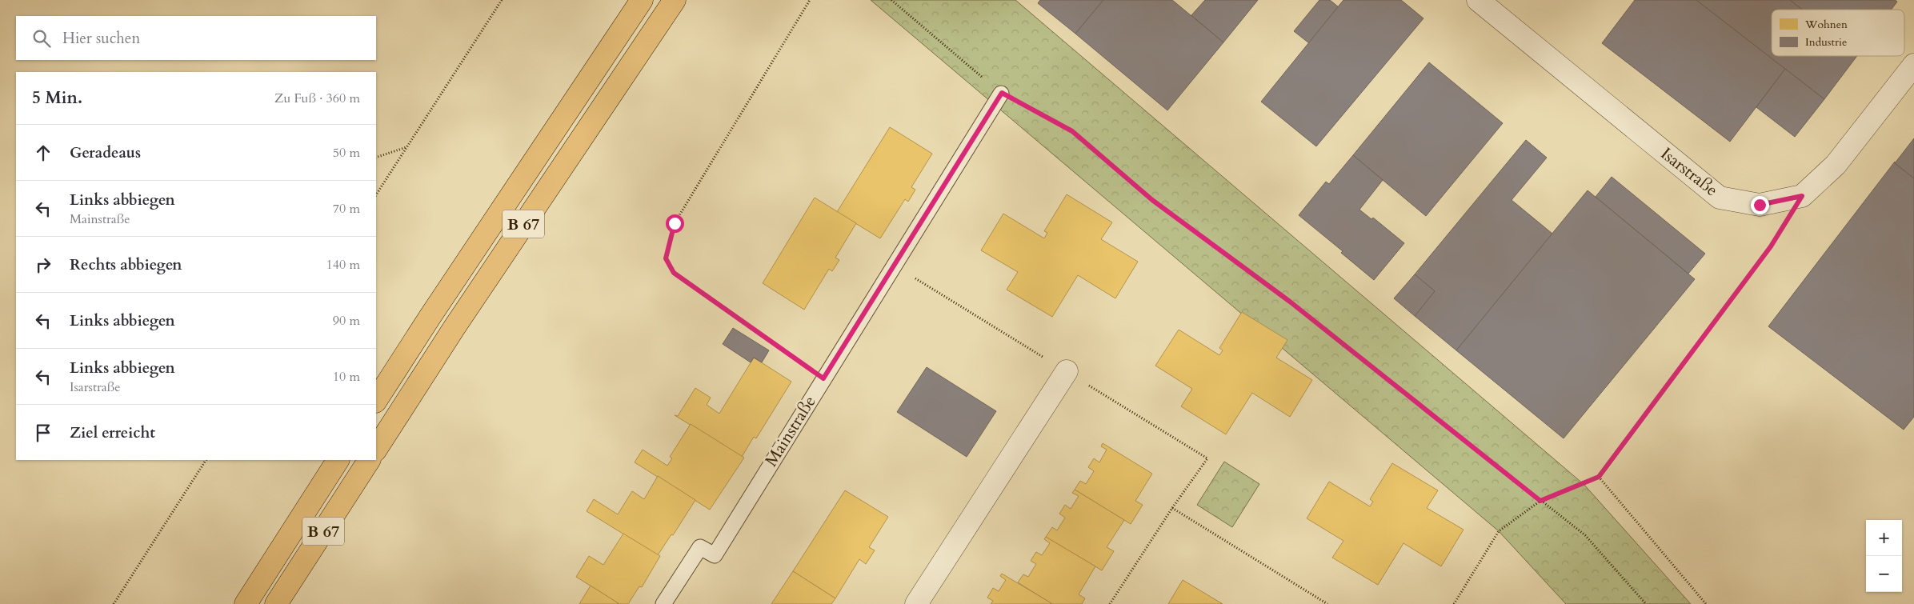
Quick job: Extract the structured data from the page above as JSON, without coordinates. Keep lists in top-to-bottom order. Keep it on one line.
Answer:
{"streets":{"highway":["B 67"],"street":["Isarstraße"],"lane":["Mainstraße"]},"legend":["Wohnen","Industrie"],"page":{"search":"Hier suchen","heading":["5 Min.","Zu Fuß · 360 m"],"list":[["Geradeaus","50 m"],["Links abbiegen","Mainstraße","70 m"],["Rechts abbiegen","140 m"],["Links abbiegen","90 m"],["Links abbiegen","Isarstraße","10 m"],"Ziel erreicht"],"map_buttons":["+","−"]}}
